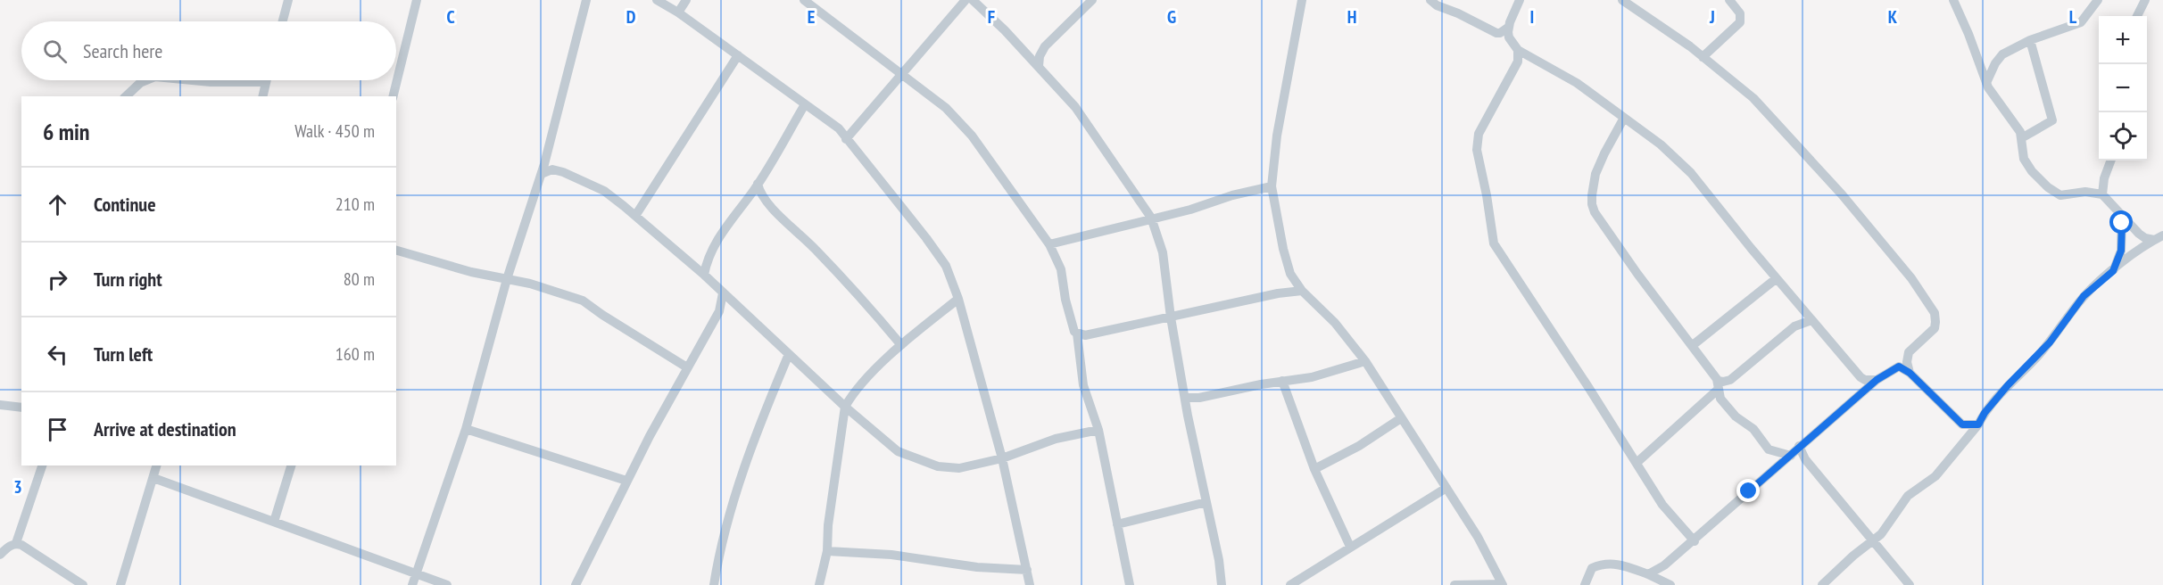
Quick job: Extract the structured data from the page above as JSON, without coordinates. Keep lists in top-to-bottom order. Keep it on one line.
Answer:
{"page":{"map_buttons":["+","−"],"search":"Search here","heading":["6 min","Walk · 450 m"],"list":[["Continue","210 m"],["Turn right","80 m"],["Turn left","160 m"],"Arrive at destination"]},"grid":{"columns":["C","D","E","F","G","H","I","J","K","L"],"rows":["3"]}}
